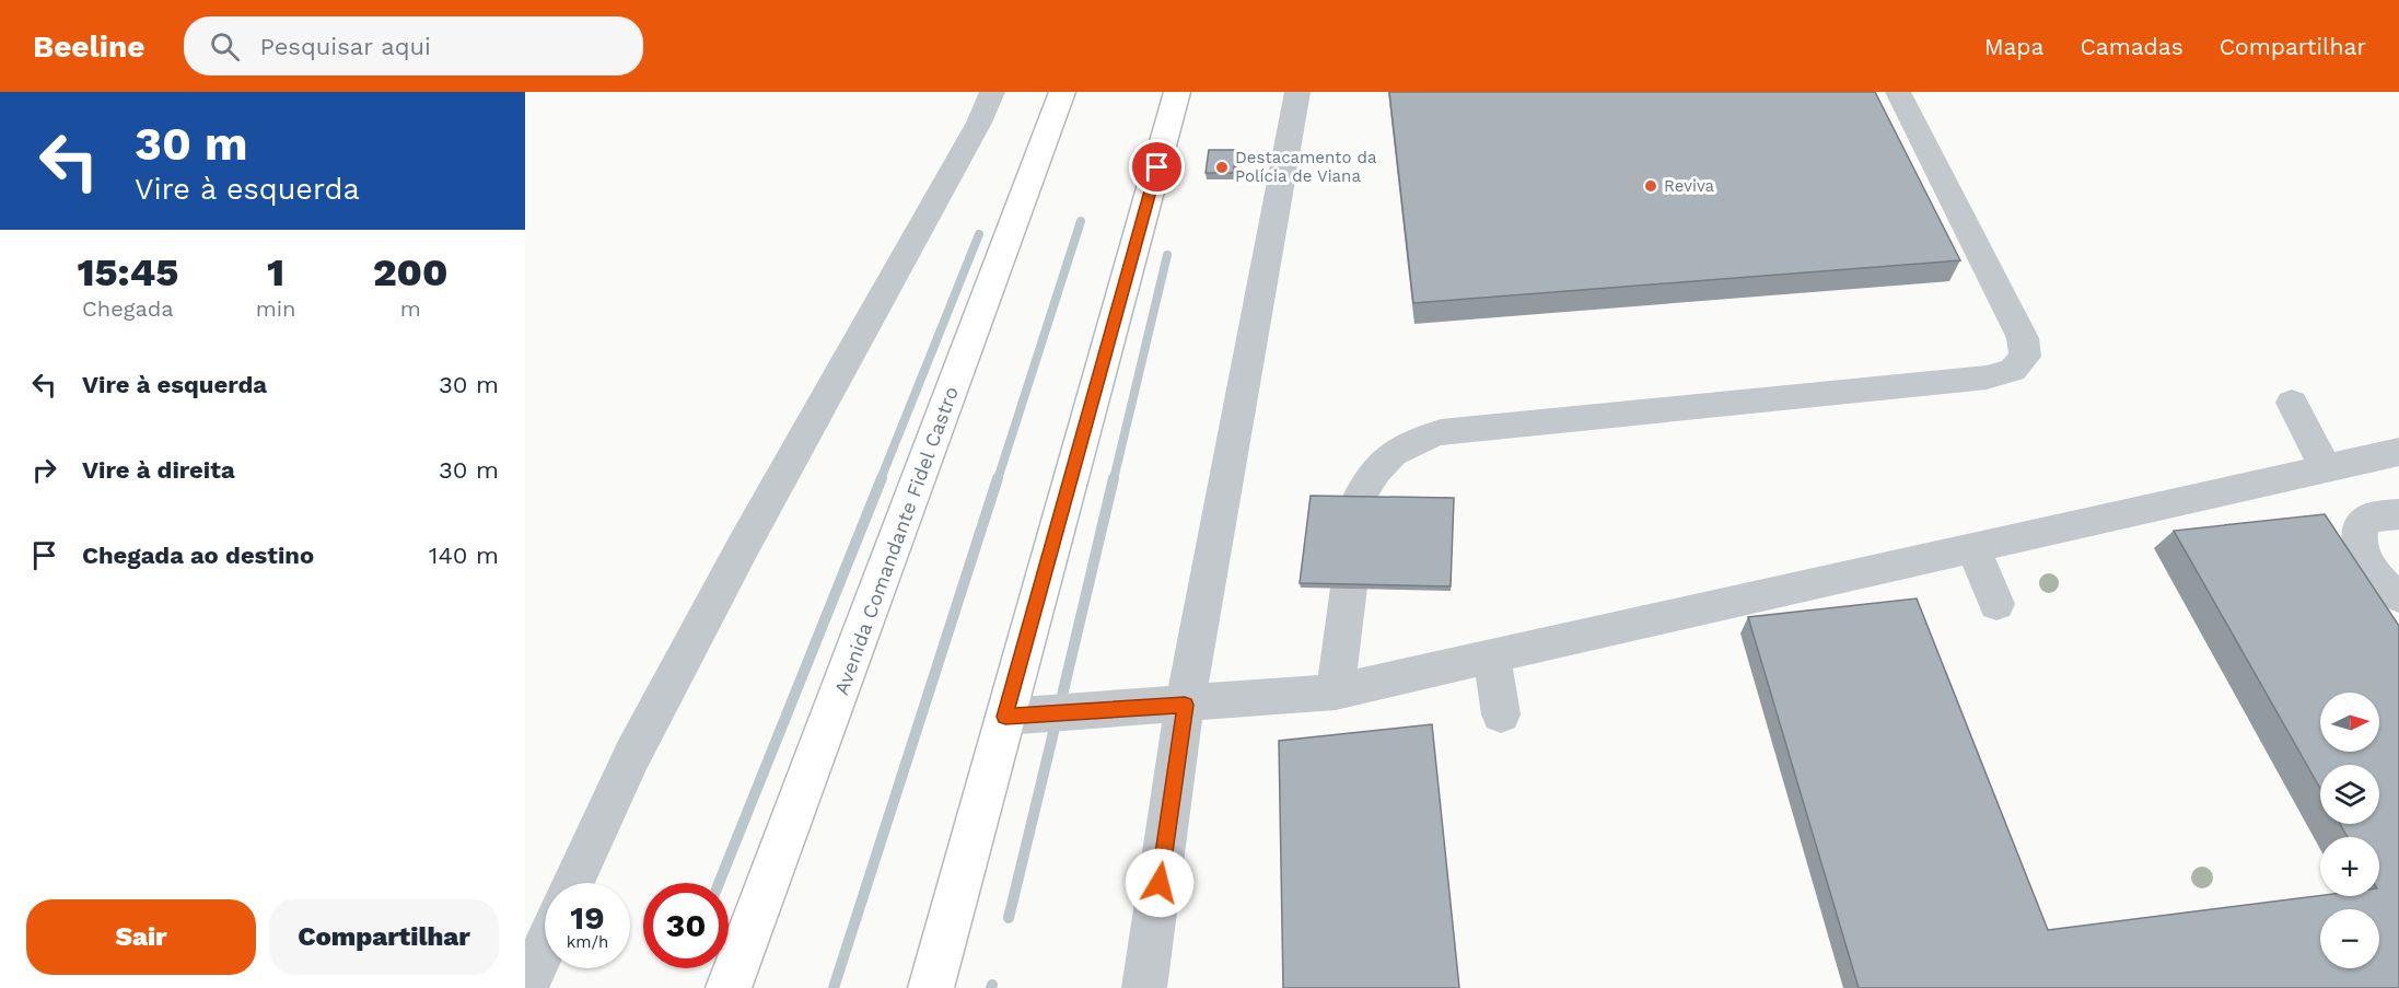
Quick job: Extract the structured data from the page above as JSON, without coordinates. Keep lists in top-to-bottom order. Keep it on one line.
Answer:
{"streets":{"highway":["Avenida Comandante Fidel Castro"]},"places":["Destacamento da Polícia de Viana","Reviva"],"north":"right","page":{"header":"Beeline","search":"Pesquisar aqui","nav":["Mapa","Camadas","Compartilhar"],"turn":["30 m","Vire à esquerda"],"eta":["15:45","Chegada","1","min","200","m"],"list":[{"name":"Vire à esquerda","value":"30 m"},{"name":"Vire à direita","value":"30 m"},{"name":"Chegada ao destino","value":"140 m"}],"map_buttons":["+","−"],"speed":"19 km/h","limit":"30","buttons":["Sair","Compartilhar"]}}
